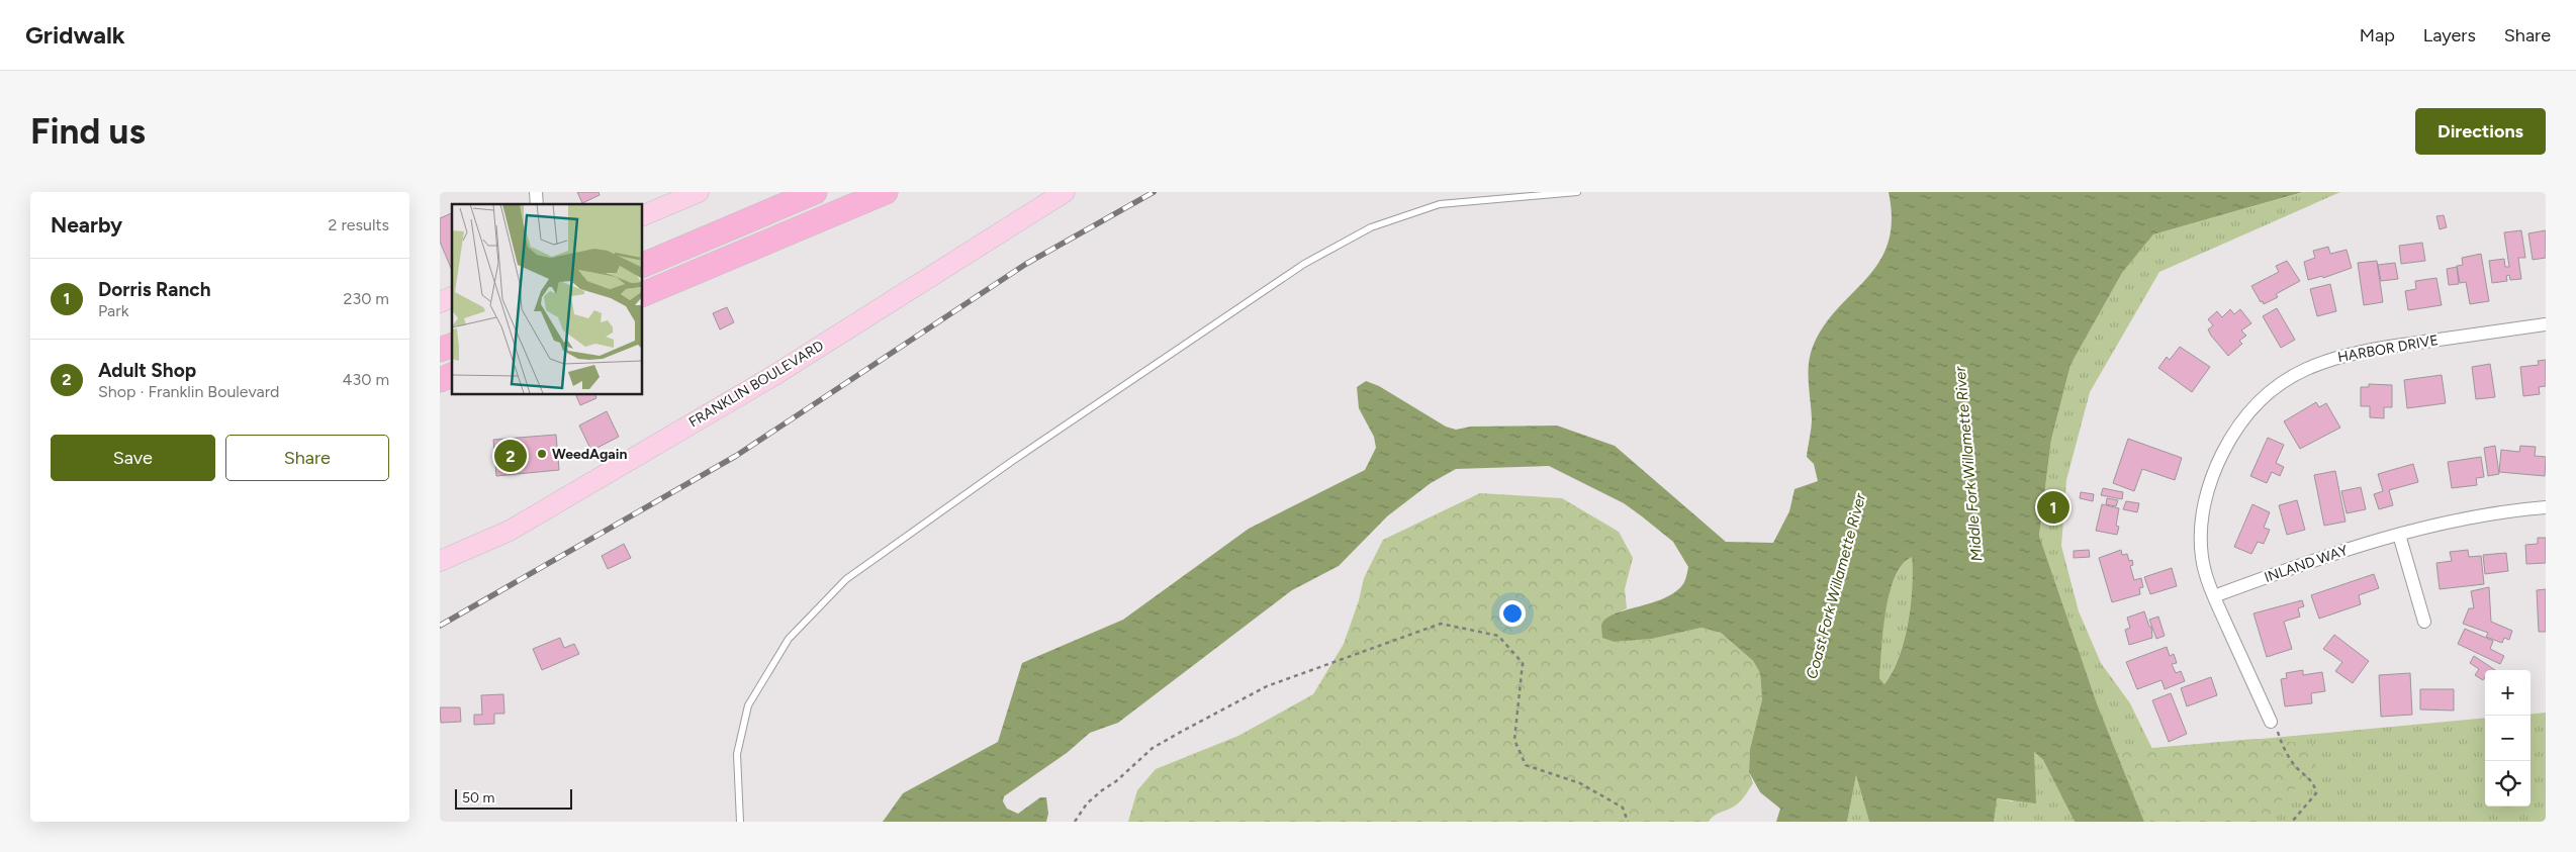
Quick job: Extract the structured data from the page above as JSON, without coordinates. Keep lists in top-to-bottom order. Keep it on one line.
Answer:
{"streets":{"main road":["FRANKLIN BOULEVARD"],"street":["HARBOR DRIVE","INLAND WAY"]},"crossings":[["HARBOR DRIVE","INLAND WAY"]],"water":["Middle Fork Willamette River","Coast Fork Willamette River"],"places":["WeedAgain"],"scale_bar":"50 m","page":{"header":"Gridwalk","nav":["Map","Layers","Share"],"buttons":["Directions",["Save","Share"]],"title":"Find us","heading":["Nearby","2 results"],"list":[{"mark":"1","name":"Dorris Ranch","note":"Park","value":"230 m"},{"mark":"2","name":"Adult Shop","note":"Shop · Franklin Boulevard","value":"430 m"}],"pins":["2","1"],"map_buttons":["+","−"],"scale":"50 m"}}
